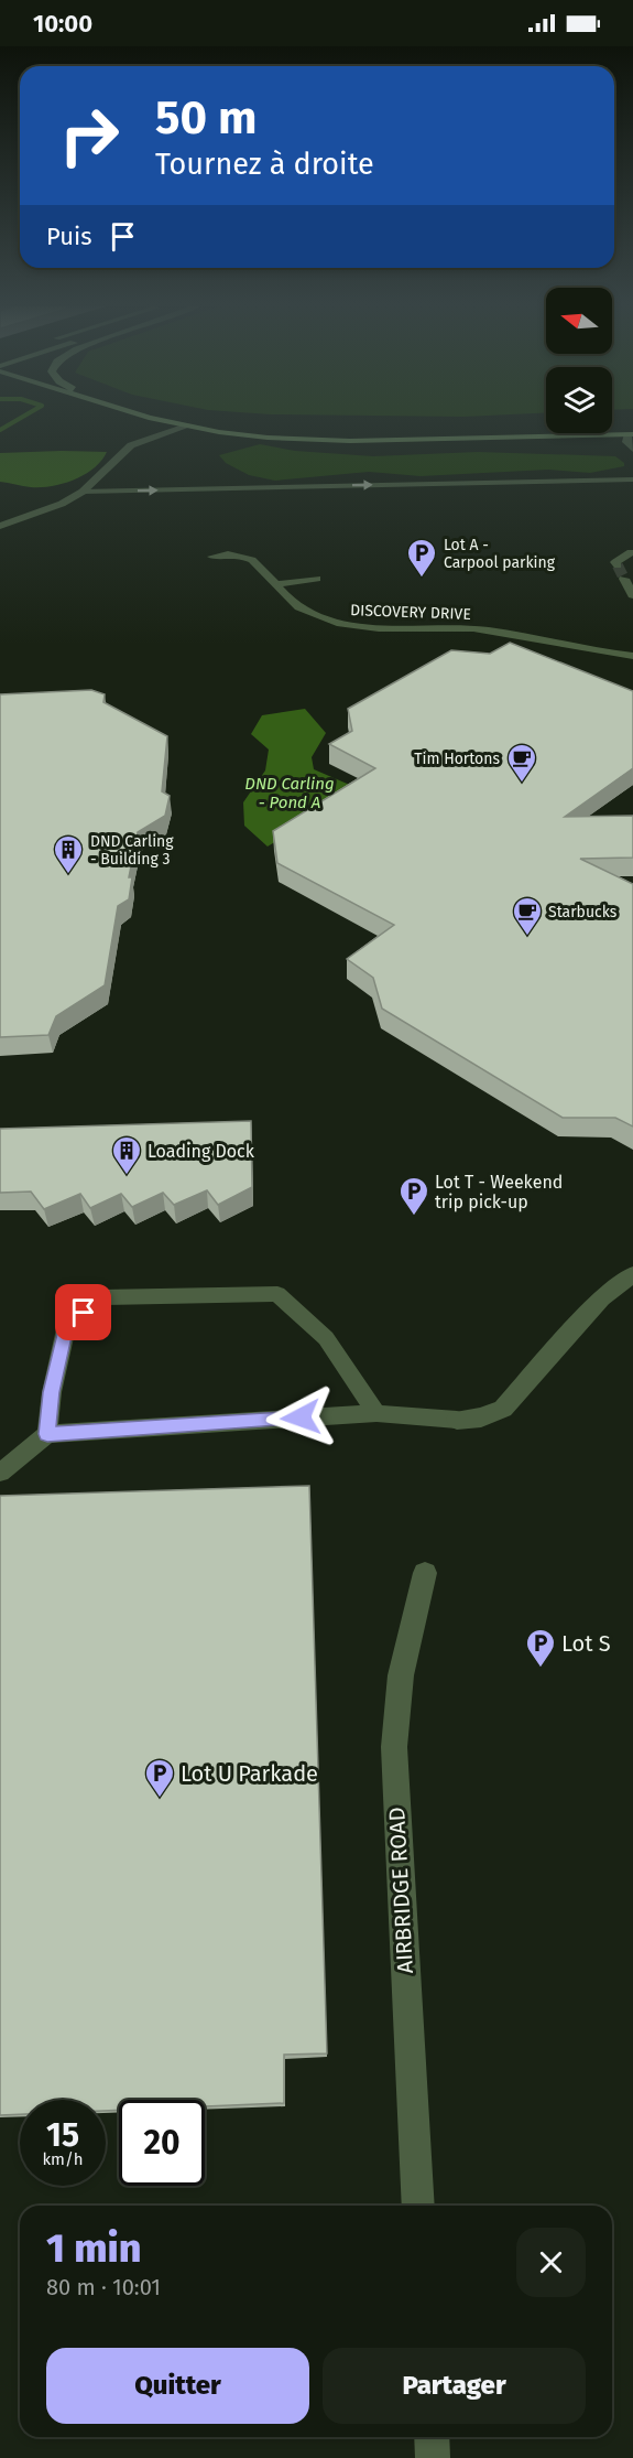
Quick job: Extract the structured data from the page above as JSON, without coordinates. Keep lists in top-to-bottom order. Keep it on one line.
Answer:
{"streets":{"street":["AIRBRIDGE ROAD"],"lane":["DISCOVERY DRIVE"]},"water":["DND Carling - Pond A"],"places":{"parking":["Lot A - Carpool parking","Lot T - Weekend trip pick-up","Lot S","Lot U Parkade"],"cafe":["Tim Hortons","Starbucks"],"building":["DND Carling - Building 3","Loading Dock"]},"north":"left","page":{"status":"10:00","turn":["50 m","Tournez à droite"],"then":"Puis","speed":"15 km/h","limit":"20","heading":["1 min","80 m · 10:01"],"buttons":["Quitter","Partager"]}}
